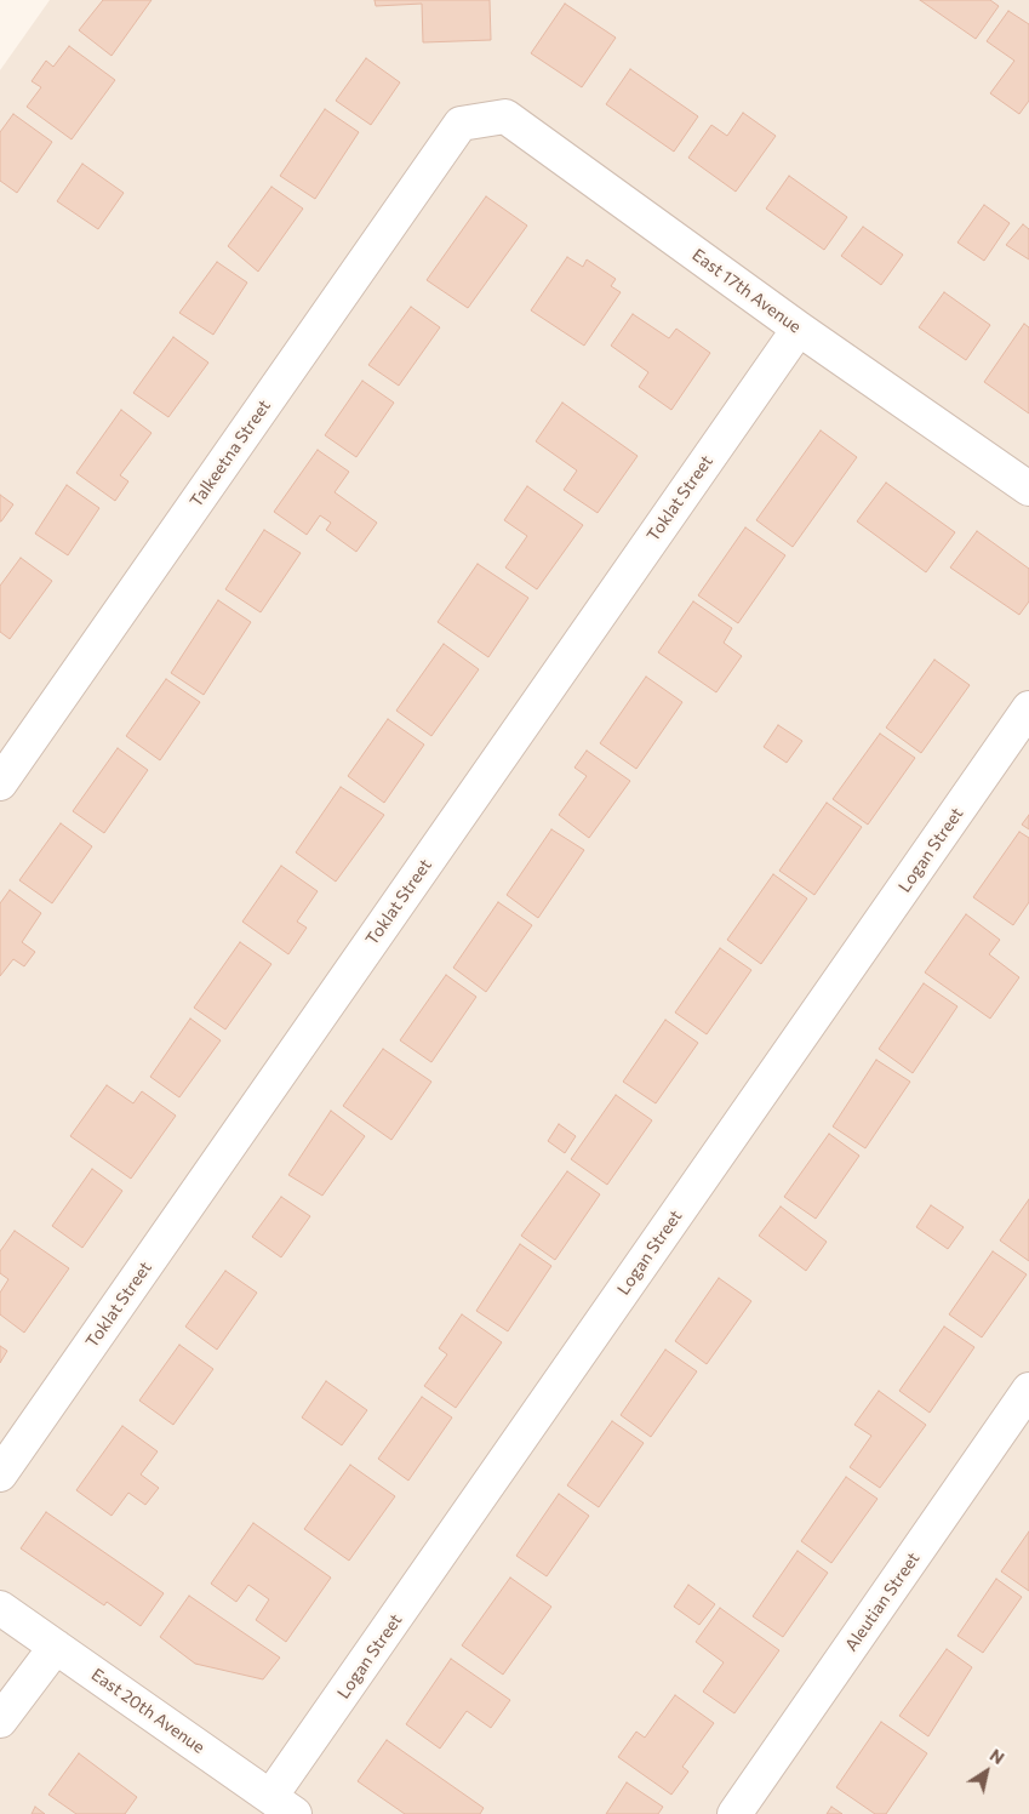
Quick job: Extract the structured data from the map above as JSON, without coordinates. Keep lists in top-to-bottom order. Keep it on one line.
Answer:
{"streets":{"street":["East 17th Avenue","Talkeetna Street","Toklat Street","Logan Street","Aleutian Street","East 20th Avenue"]},"crossings":[["East 17th Avenue","Talkeetna Street"],["East 17th Avenue","Toklat Street"],["Logan Street","East 20th Avenue"]],"north":"top right"}
